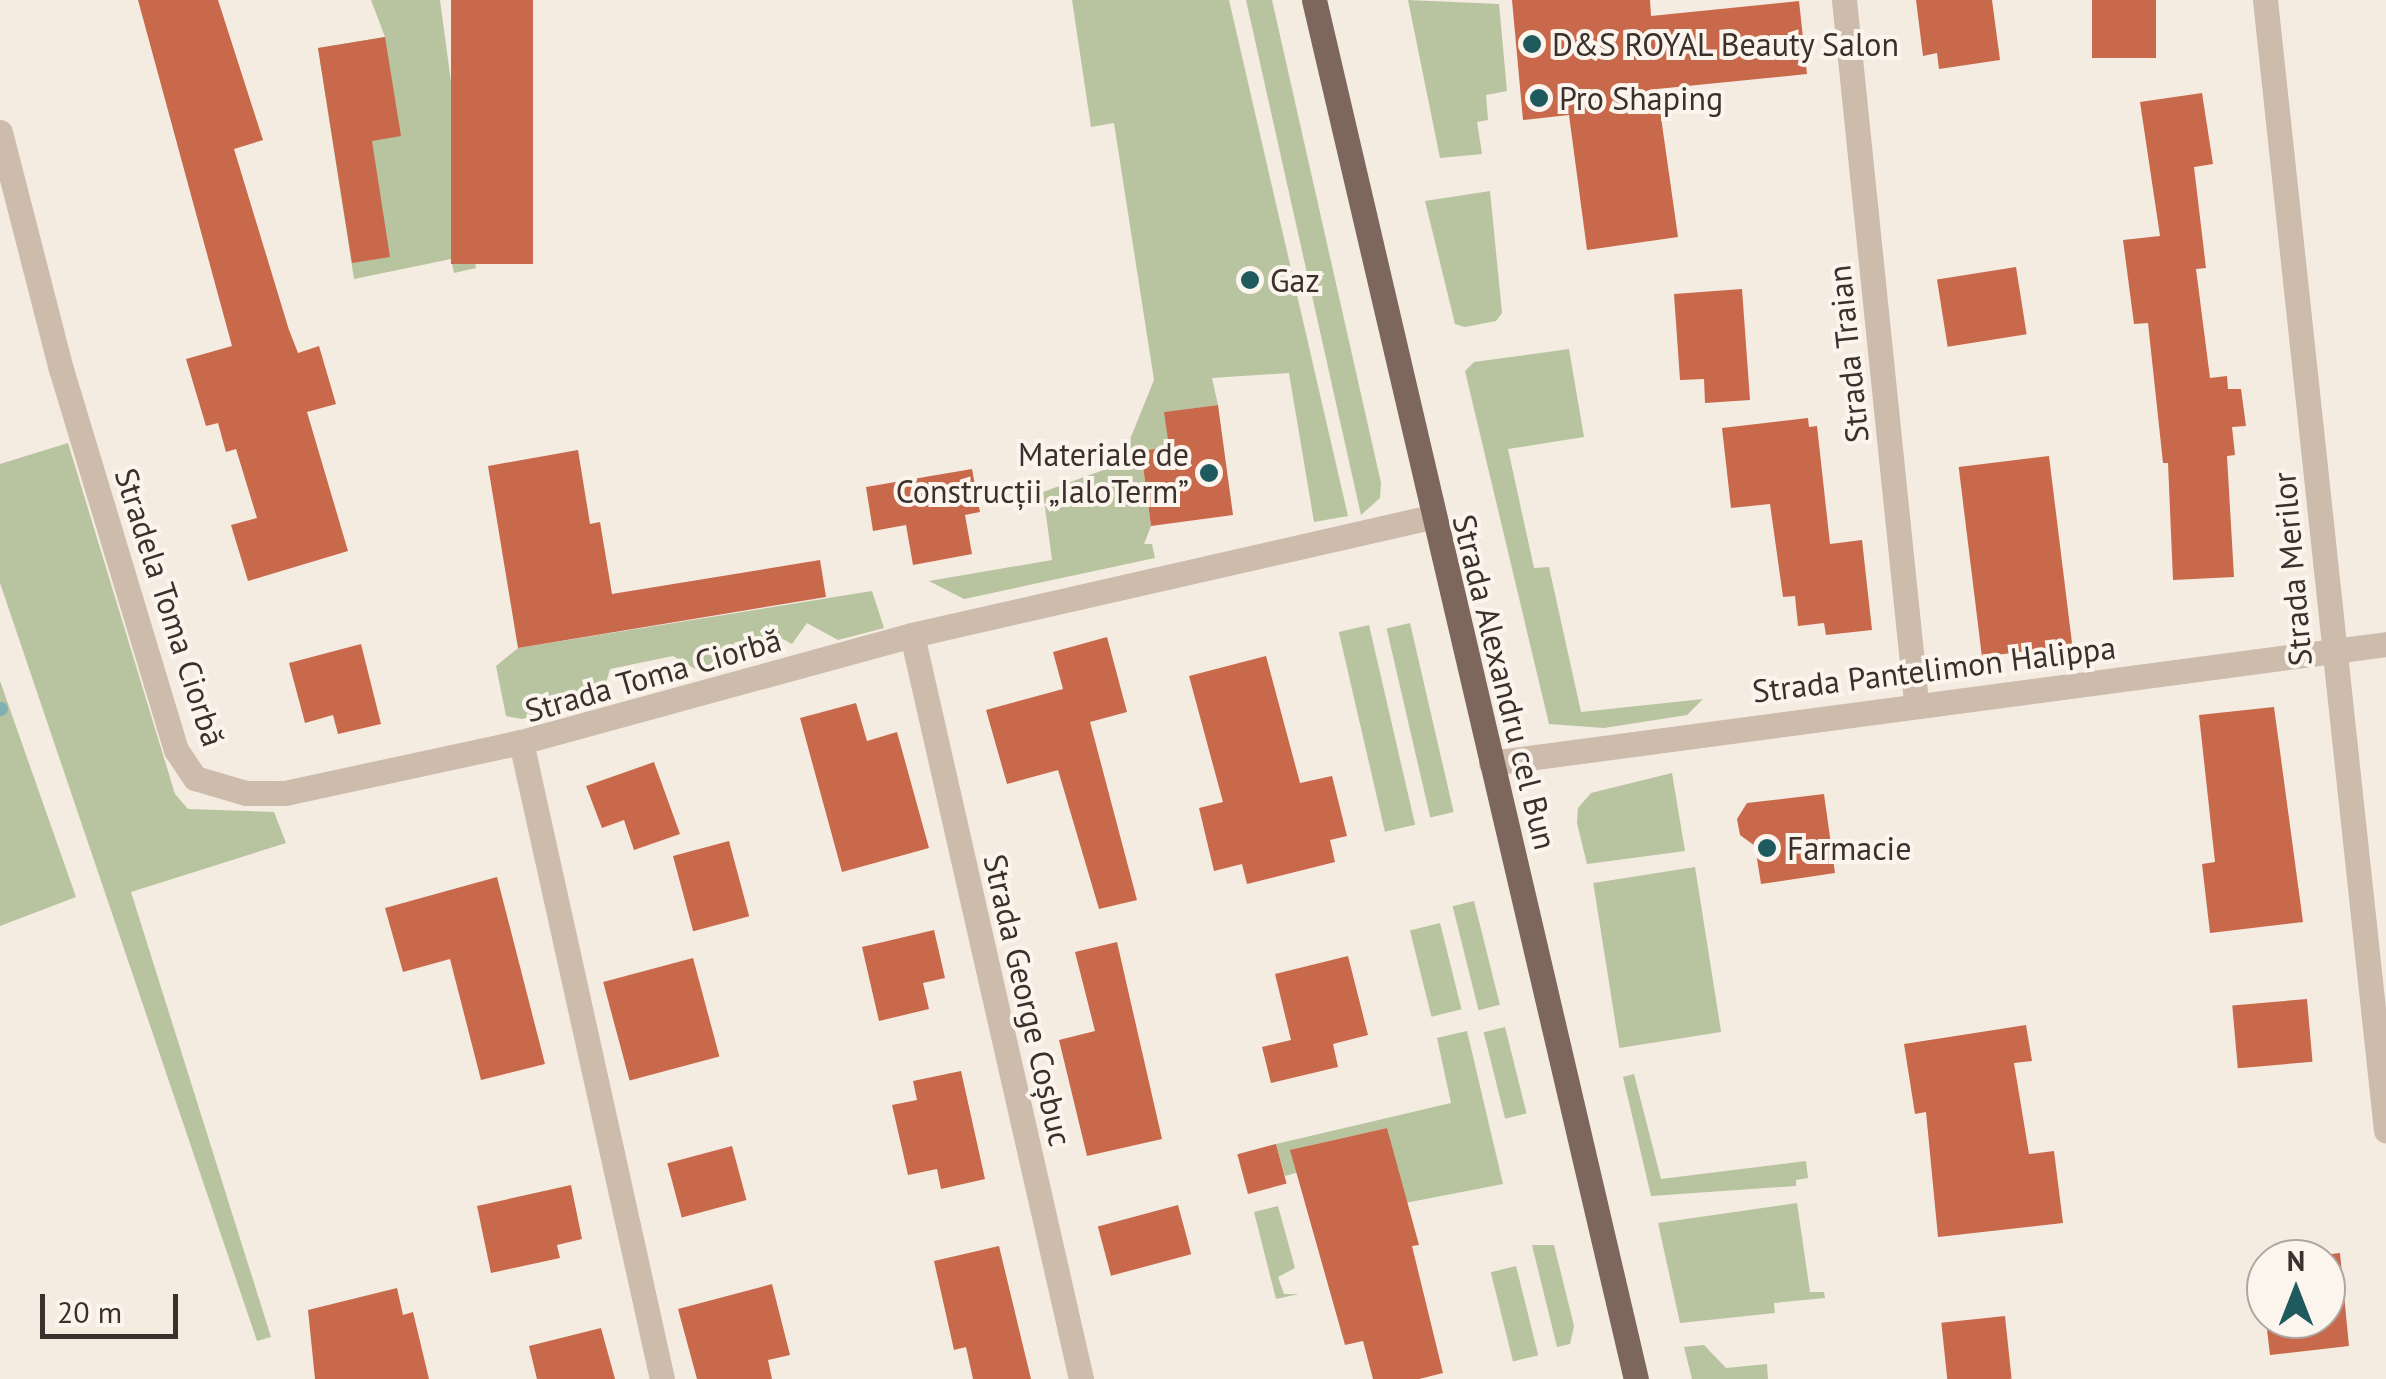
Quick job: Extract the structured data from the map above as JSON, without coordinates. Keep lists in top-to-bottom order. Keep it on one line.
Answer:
{"streets":{"main road":["Strada Alexandru cel Bun"],"street":["Strada Traian","Strada Merilor","Stradela Toma Ciorbă","Strada Pantelimon Halippa","Strada Toma Ciorbă","Strada George Coșbuc"]},"crossings":[["Strada Traian","Strada Pantelimon Halippa"],["Strada Merilor","Strada Pantelimon Halippa"],["Stradela Toma Ciorbă","Strada Toma Ciorbă"],["Strada Pantelimon Halippa","Strada Alexandru cel Bun"],["Strada Toma Ciorbă","Strada Alexandru cel Bun"],["Strada Toma Ciorbă","Strada George Coșbuc"]],"places":["D&S ROYAL Beauty Salon","Pro Shaping","Gaz","Materiale de Construcții „IaloTerm”","Farmacie"],"scale_bar":"20 m","north":"top"}
